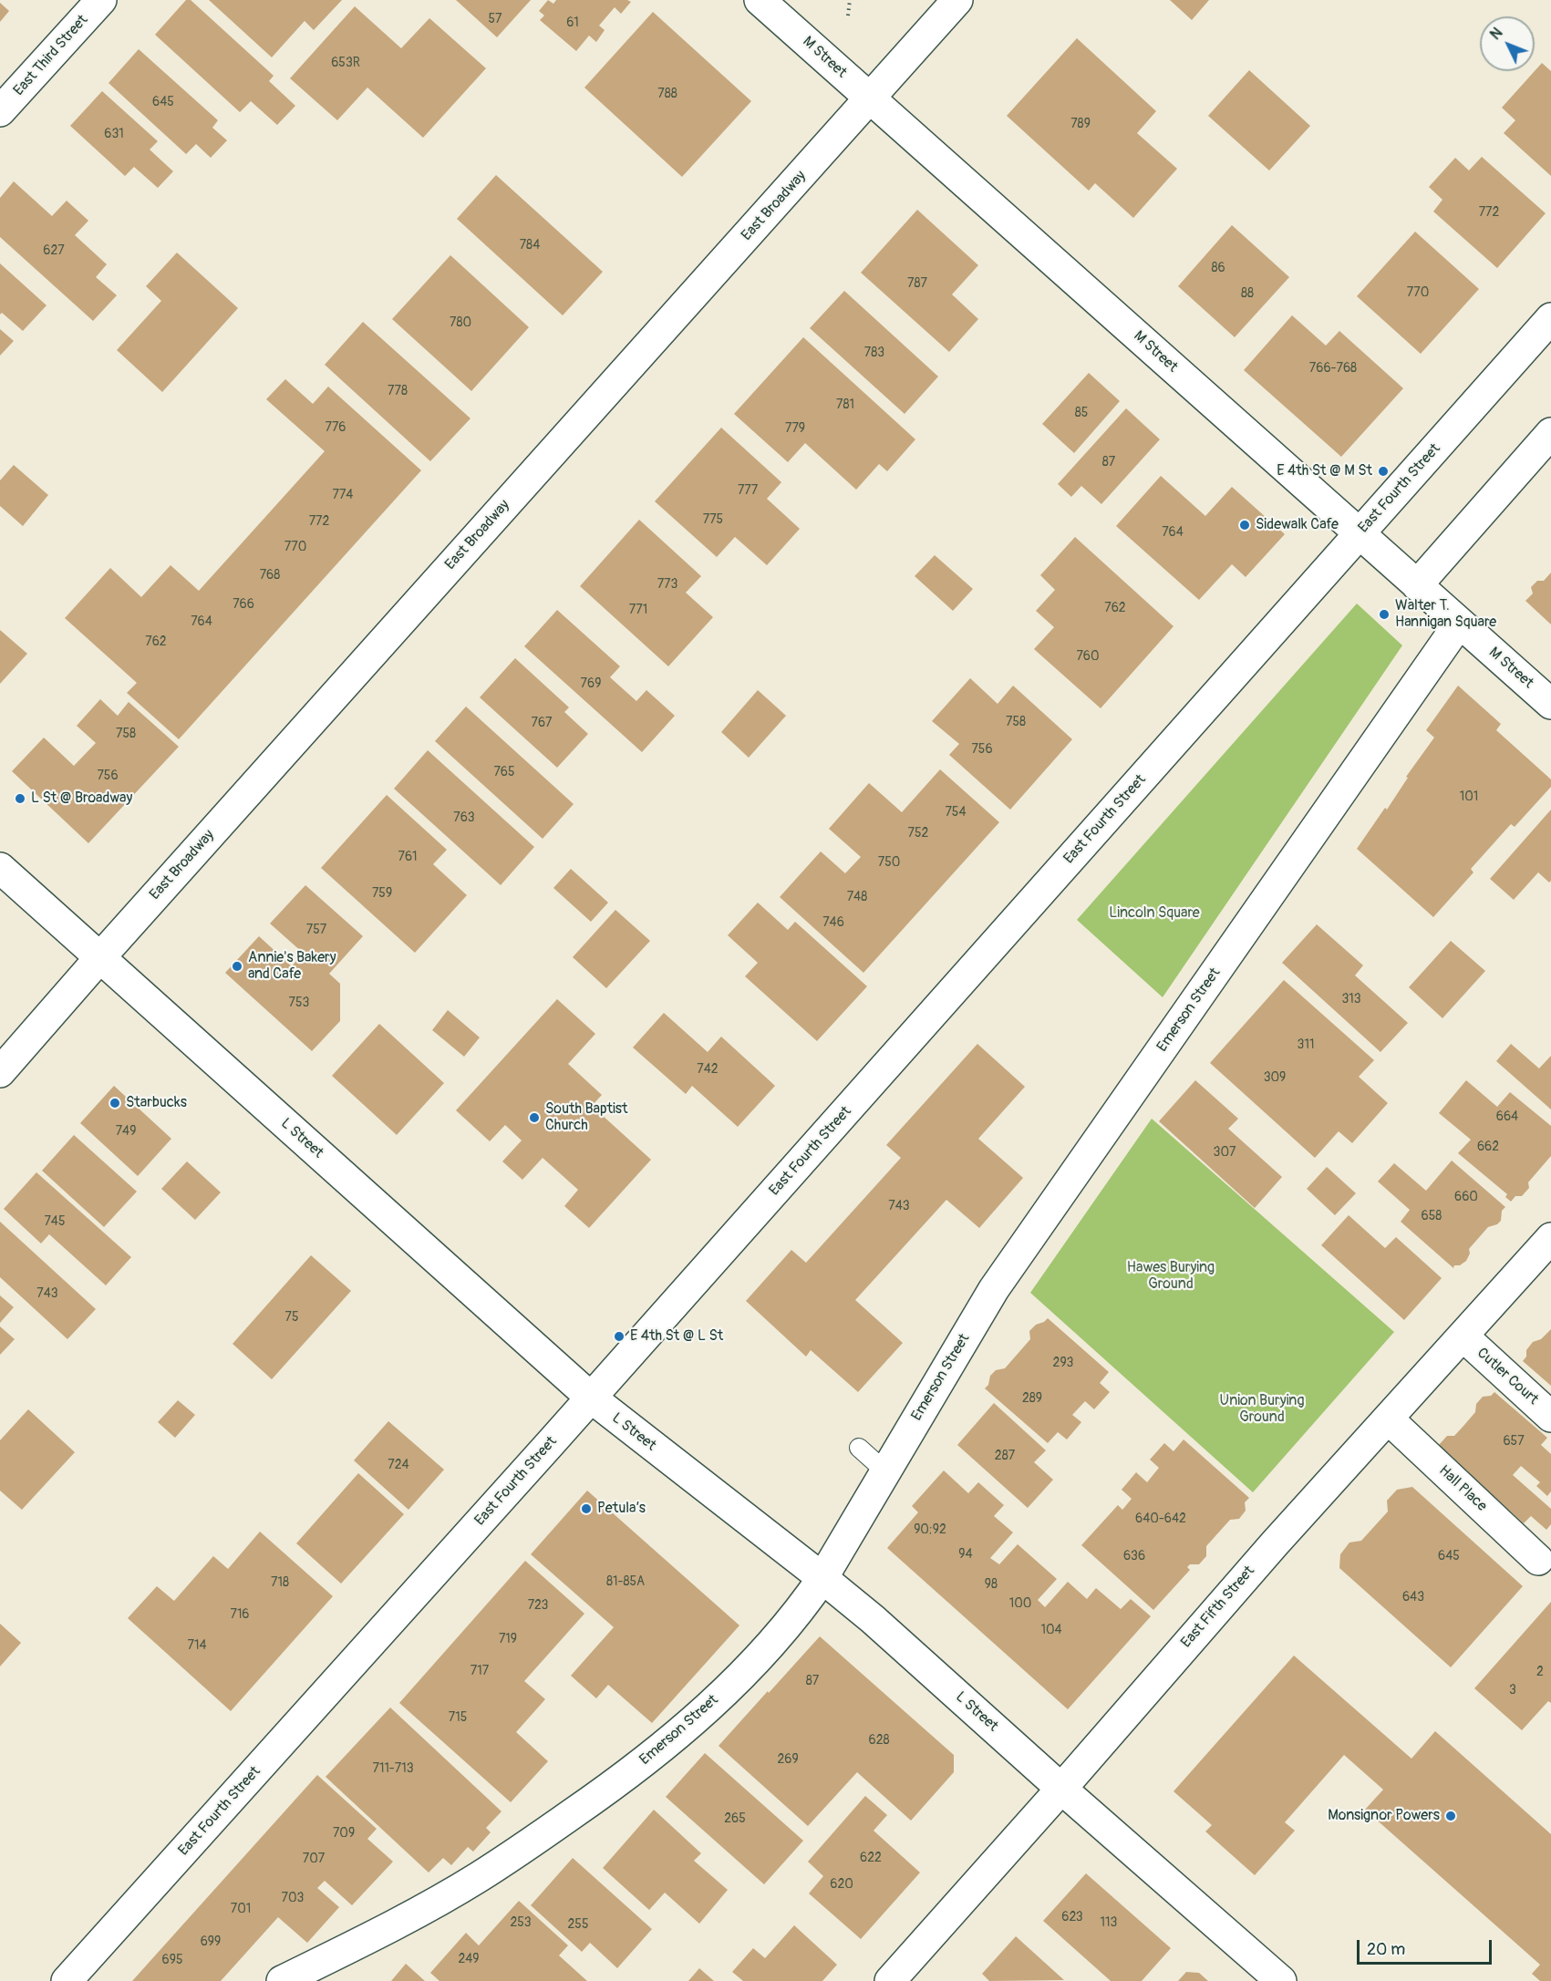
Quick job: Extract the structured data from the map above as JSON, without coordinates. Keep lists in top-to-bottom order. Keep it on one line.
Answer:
{"streets":{"street":["East Third Street","M Street","East Broadway","East Fourth Street","Emerson Street","L Street","Cutler Court","Hall Place","East Fifth Street"]},"crossings":[["M Street","East Broadway"],["M Street","East Fourth Street"],["M Street","Emerson Street"],["East Broadway","L Street"],["East Fourth Street","L Street"],["Emerson Street","L Street"],["L Street","East Fifth Street"],["Cutler Court","East Fifth Street"],["Hall Place","East Fifth Street"]],"parks":["Lincoln Square","Hawes Burying Ground","Union Burying Ground"],"places":["E 4th St @ M St","Sidewalk Cafe","Walter T. Hannigan Square","L St @ Broadway","Annie's Bakery and Cafe","Starbucks","South Baptist Church","E 4th St @ L St","Petula’s","Monsignor Powers"],"house_numbers":["57","61","653R","788","645","789","631","772","784","627","86","787","770","88","780","783","766-768","778","781","85","776","779","87","777","774","775","772","764","770","768","773","766","762","771","764","762","760","769","758","767","758","756","765","756","101","754","763","752","761","750","759","748","746","757","313","753","311","742","309","664","749","662","307","660","743","658","745","743","75","293","289","657","287","724","640-642","90;92","94","636","645","81-85A","718","98","643","100","723","716","104","719","714","717","2","87","3","715","628","269","711-713","265","709","622","707","620","703","701","623","253","113","255","699","249","695"],"scale_bar":"20 m","north":"top left"}
